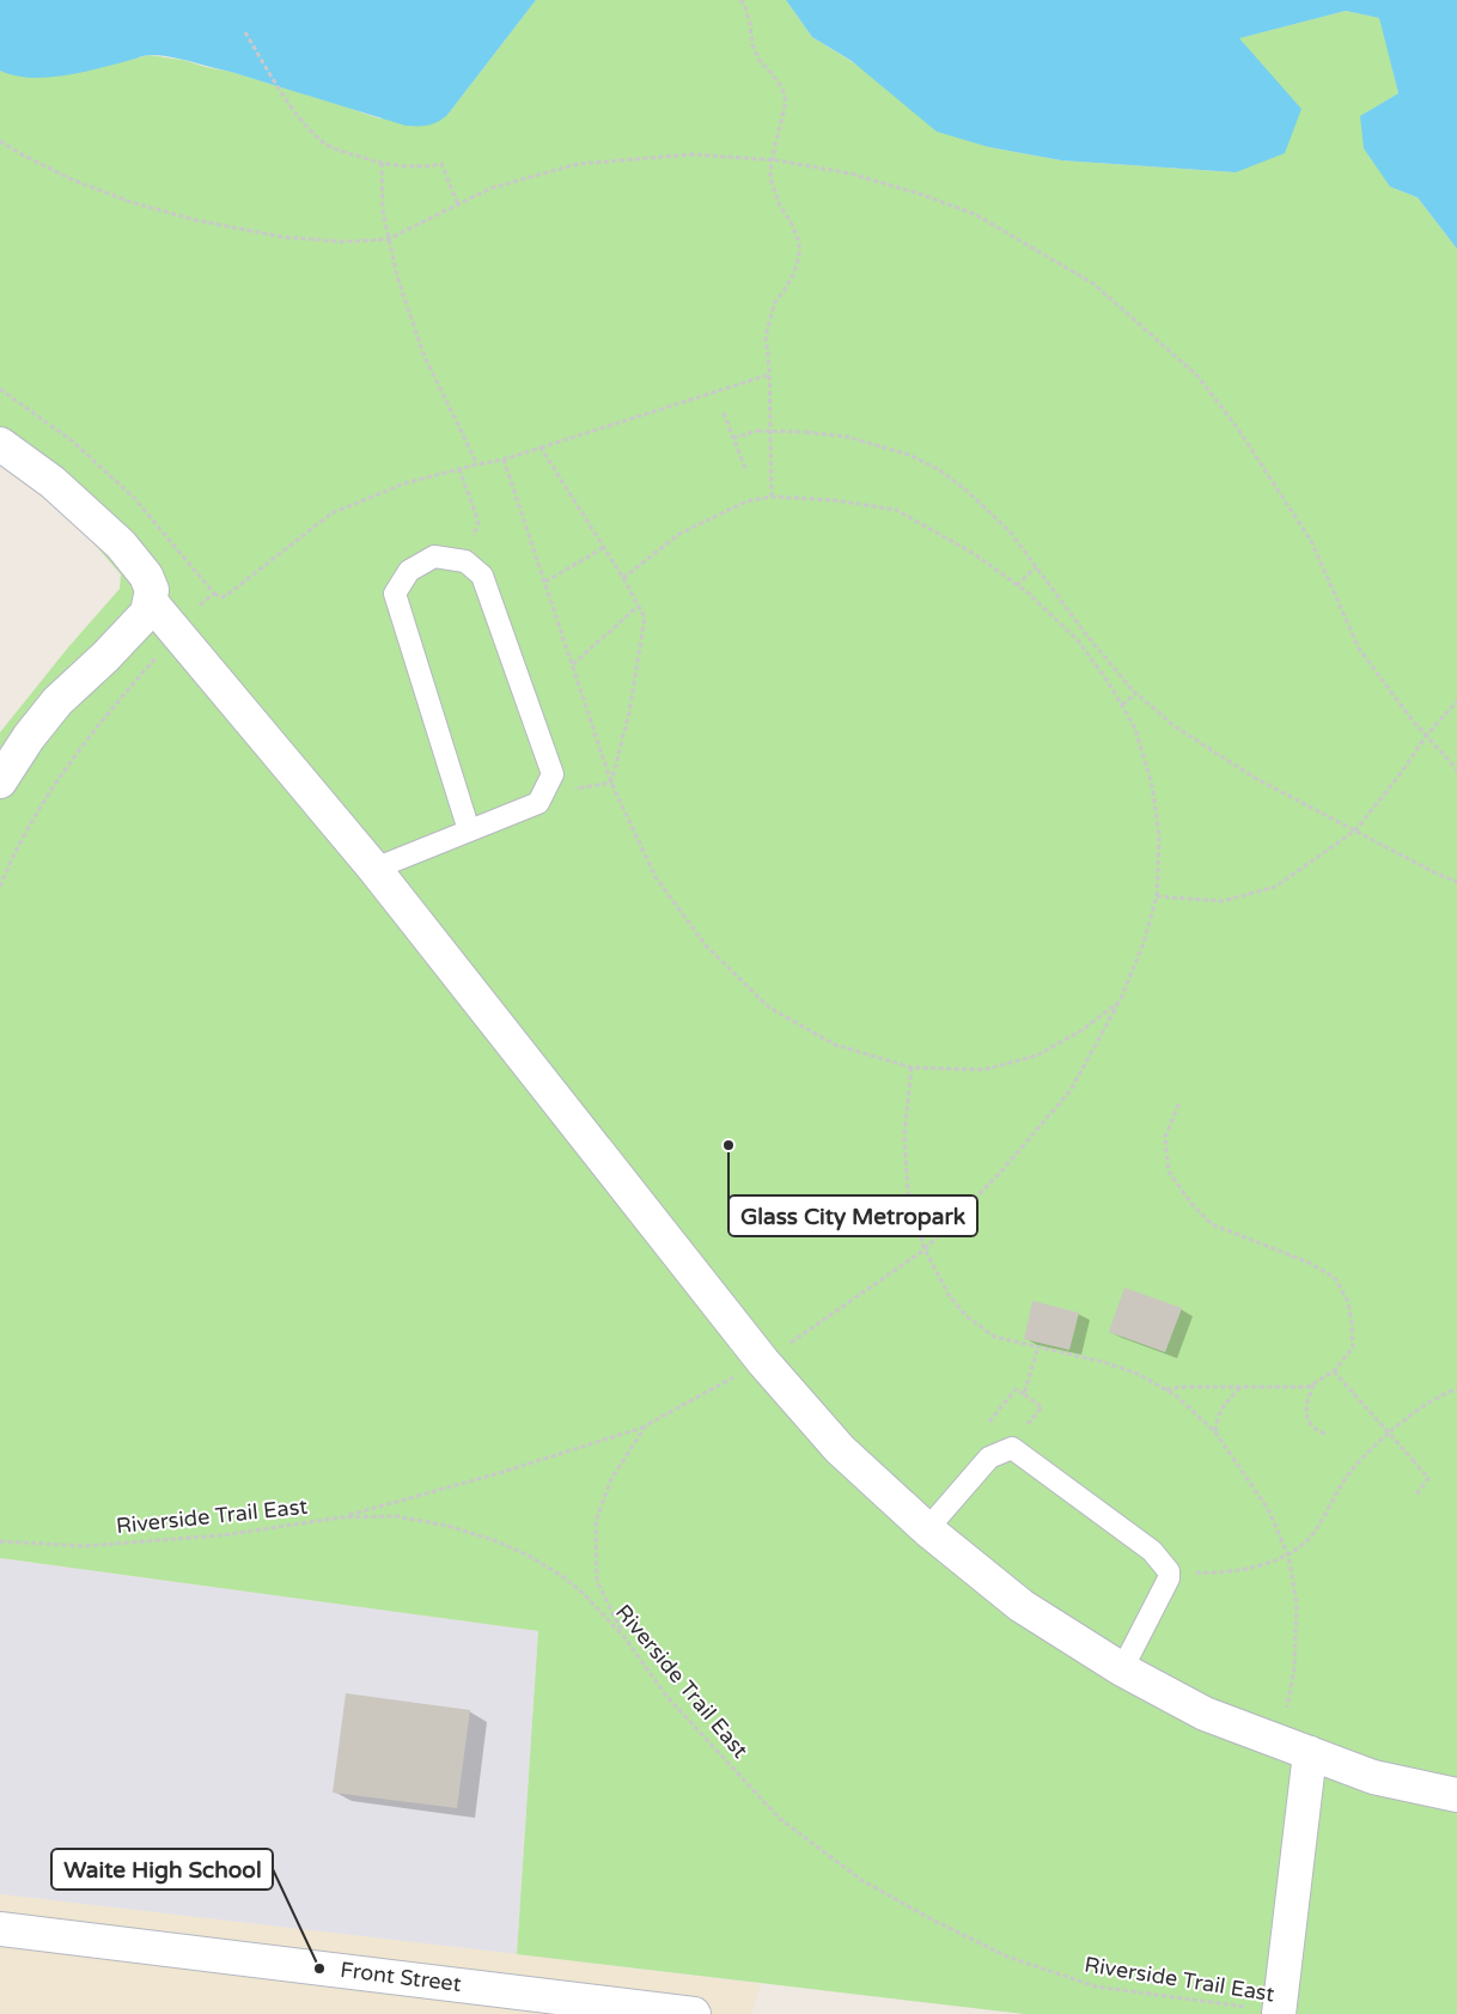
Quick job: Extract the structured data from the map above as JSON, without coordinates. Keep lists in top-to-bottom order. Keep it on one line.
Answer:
{"streets":{"street":["Front Street"],"path":["Riverside Trail East"]},"places":["Glass City Metropark","Waite High School"]}
